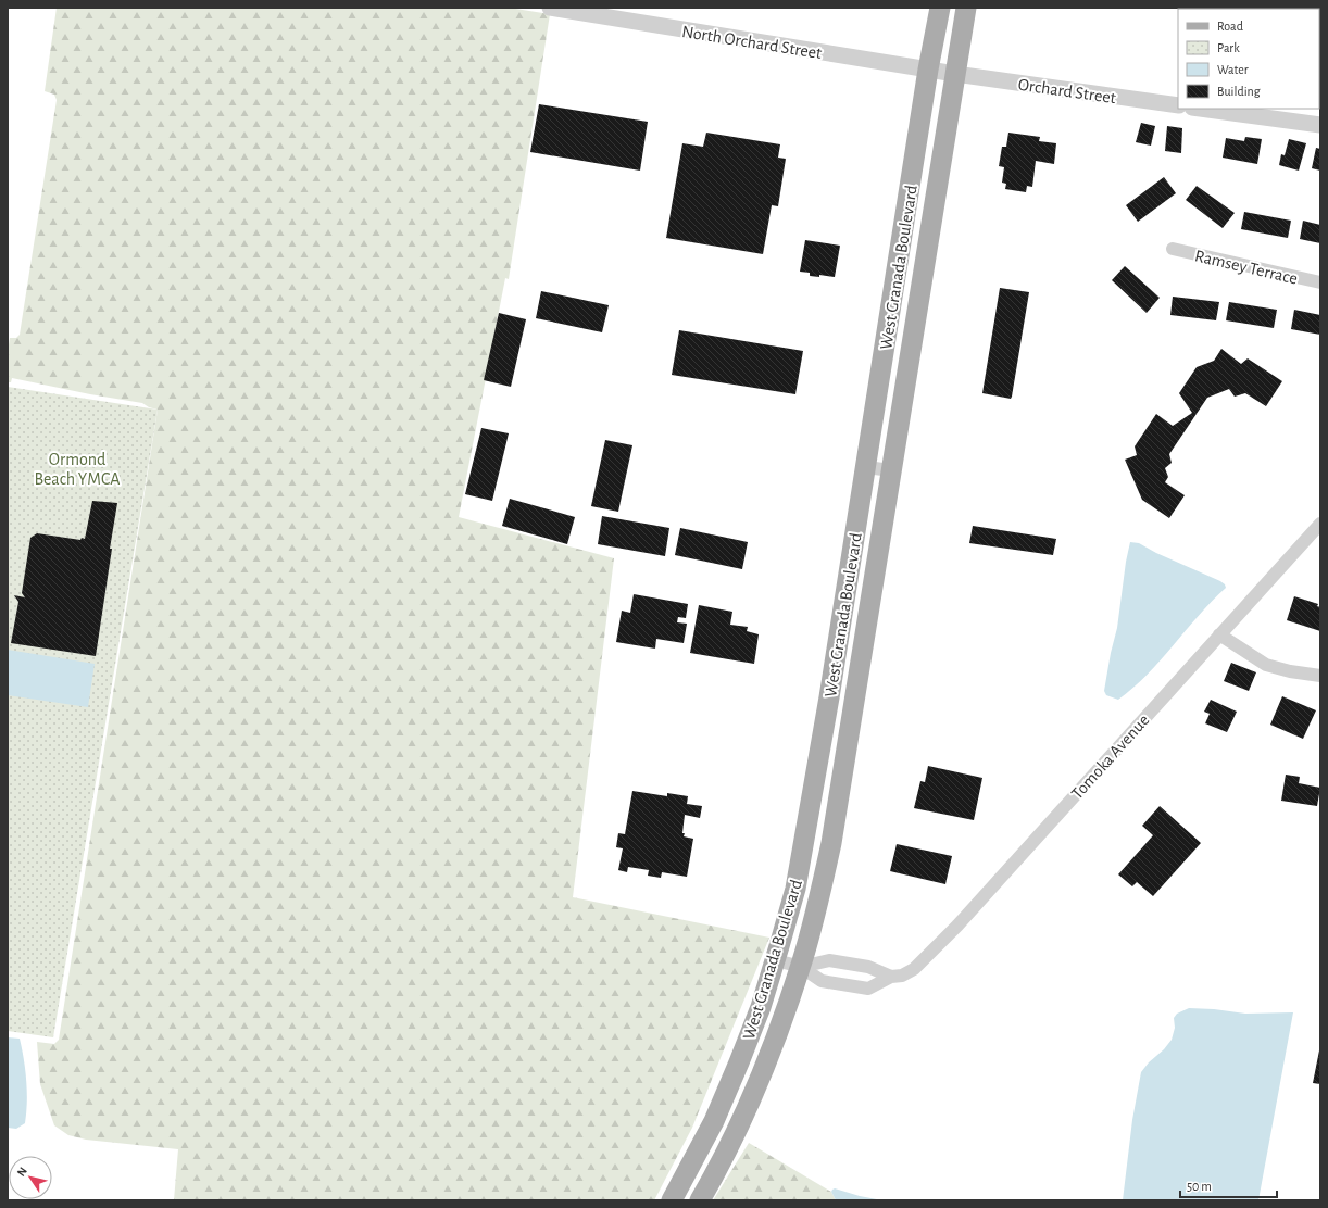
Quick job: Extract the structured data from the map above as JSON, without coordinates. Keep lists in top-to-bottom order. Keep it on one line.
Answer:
{"streets":{"main road":["West Granada Boulevard"],"street":["North Orchard Street","Orchard Street","Ramsey Terrace","Tomoka Avenue"]},"crossings":[["North Orchard Street","Orchard Street"],["North Orchard Street","West Granada Boulevard"],["Orchard Street","West Granada Boulevard"],["West Granada Boulevard","Tomoka Avenue"]],"parks":["Ormond Beach YMCA"],"legend":["Road","Park","Water","Building"],"scale_bar":"50 m","north":"top left"}
